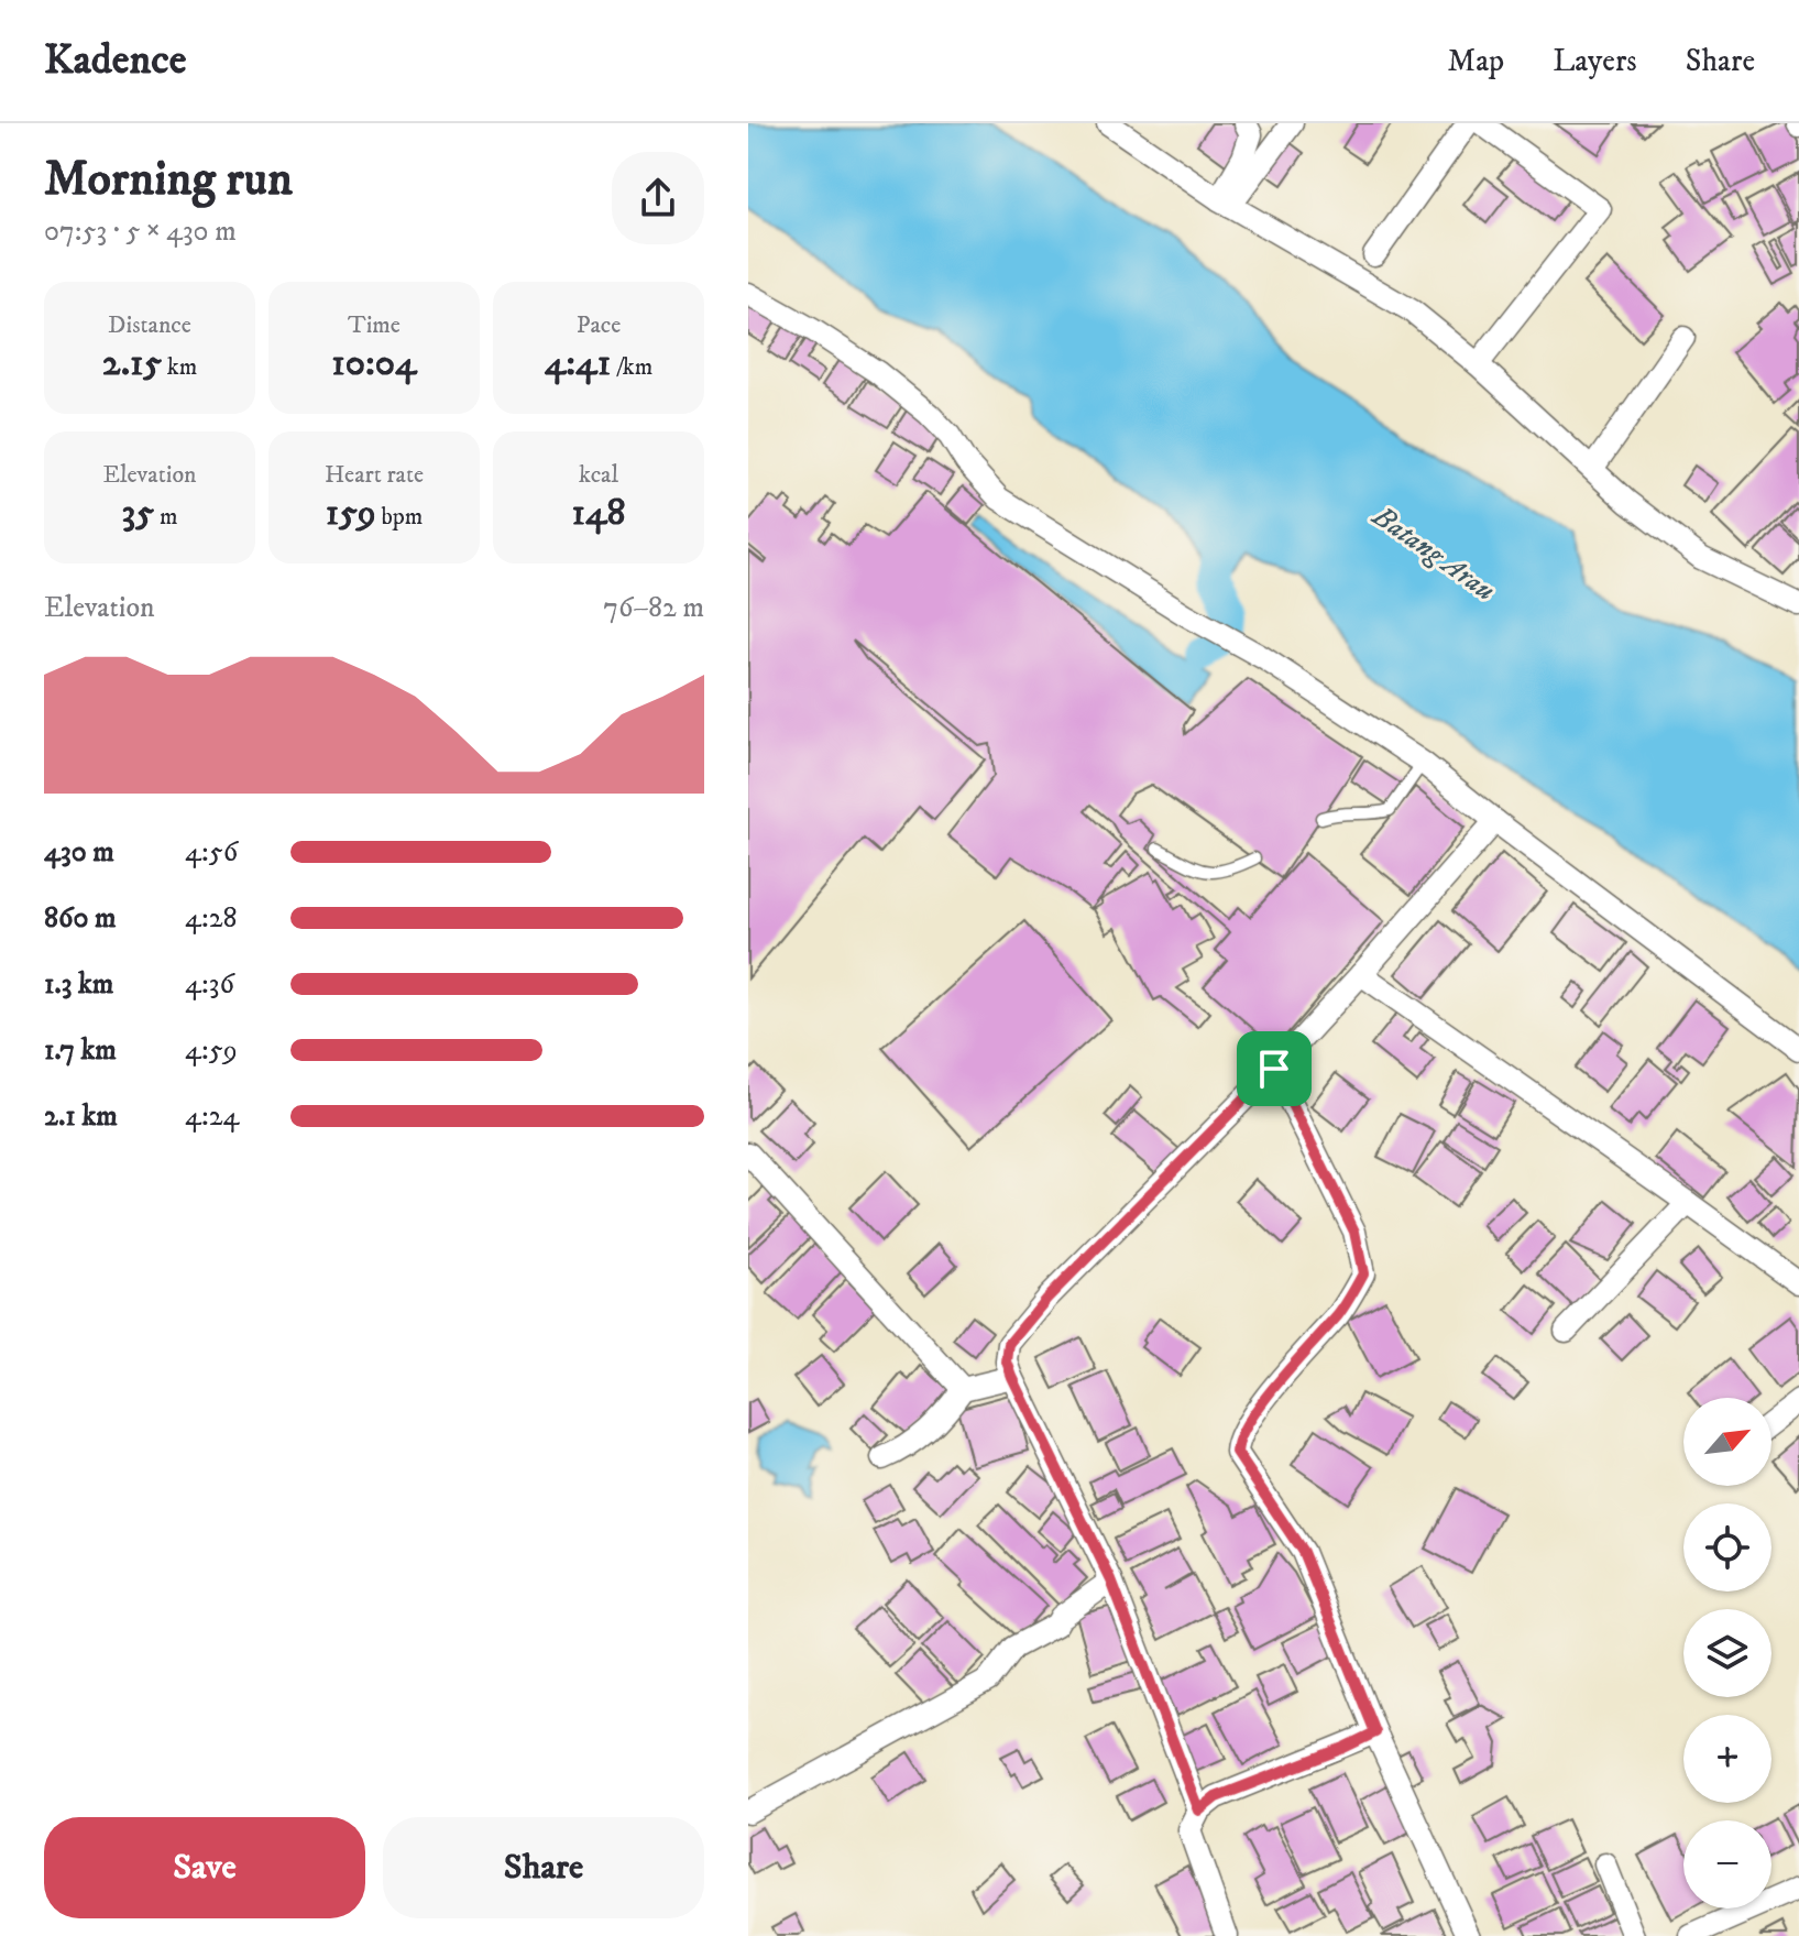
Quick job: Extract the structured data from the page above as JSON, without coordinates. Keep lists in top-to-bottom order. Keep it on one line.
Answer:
{"water":["Batang Arau"],"north":"top right","page":{"header":"Kadence","nav":["Map","Layers","Share"],"heading":["Morning run","07:53 · 5 × 430 m"],"stats":[["Distance","2.15 km"],["Time","10:04"],["Pace","4:41 /km"],["Elevation","35 m"],["Heart rate","159 bpm"],["kcal","148"]],"chart":["Elevation","76–82 m"],"list":[{"name":"430 m","note":"4:56"},{"name":"860 m","note":"4:28"},{"name":"1.3 km","note":"4:36"},{"name":"1.7 km","note":"4:59"},{"name":"2.1 km","note":"4:24"}],"map_buttons":["+","−"],"buttons":["Save","Share"]}}
